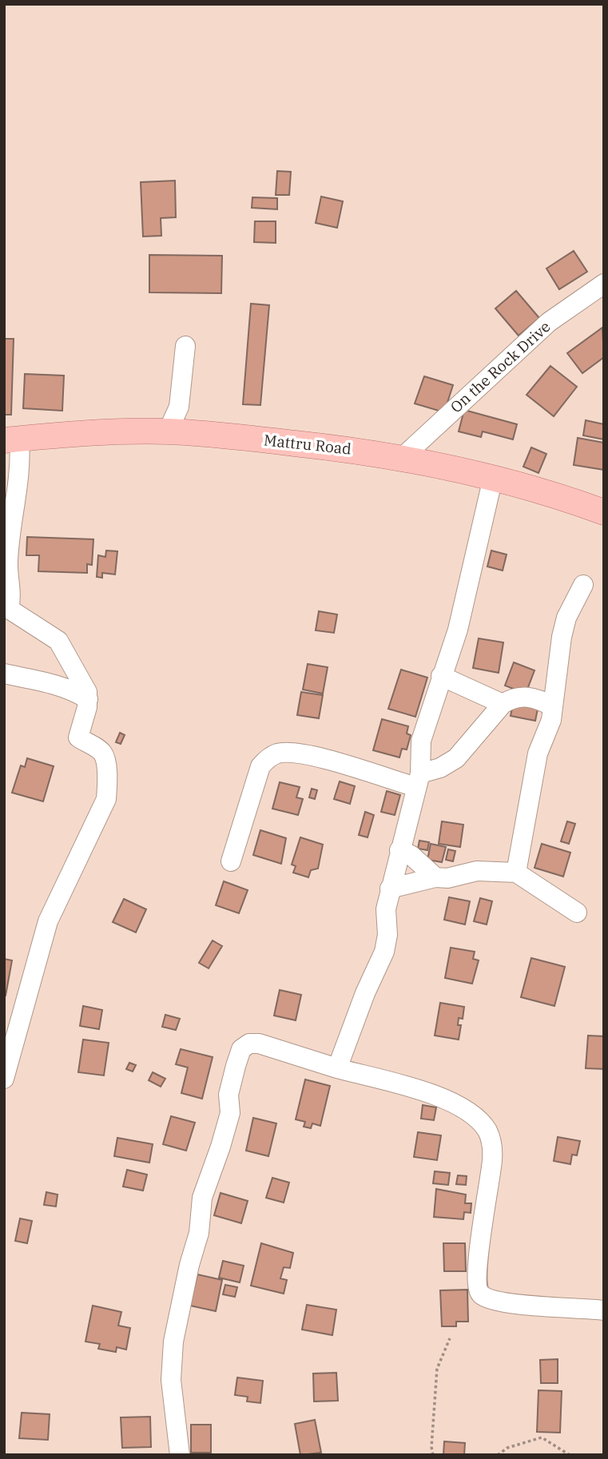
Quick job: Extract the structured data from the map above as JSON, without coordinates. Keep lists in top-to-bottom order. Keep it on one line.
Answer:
{"streets":{"main road":["Mattru Road"],"street":["On the Rock Drive"]},"crossings":[["On the Rock Drive","Mattru Road"]]}
